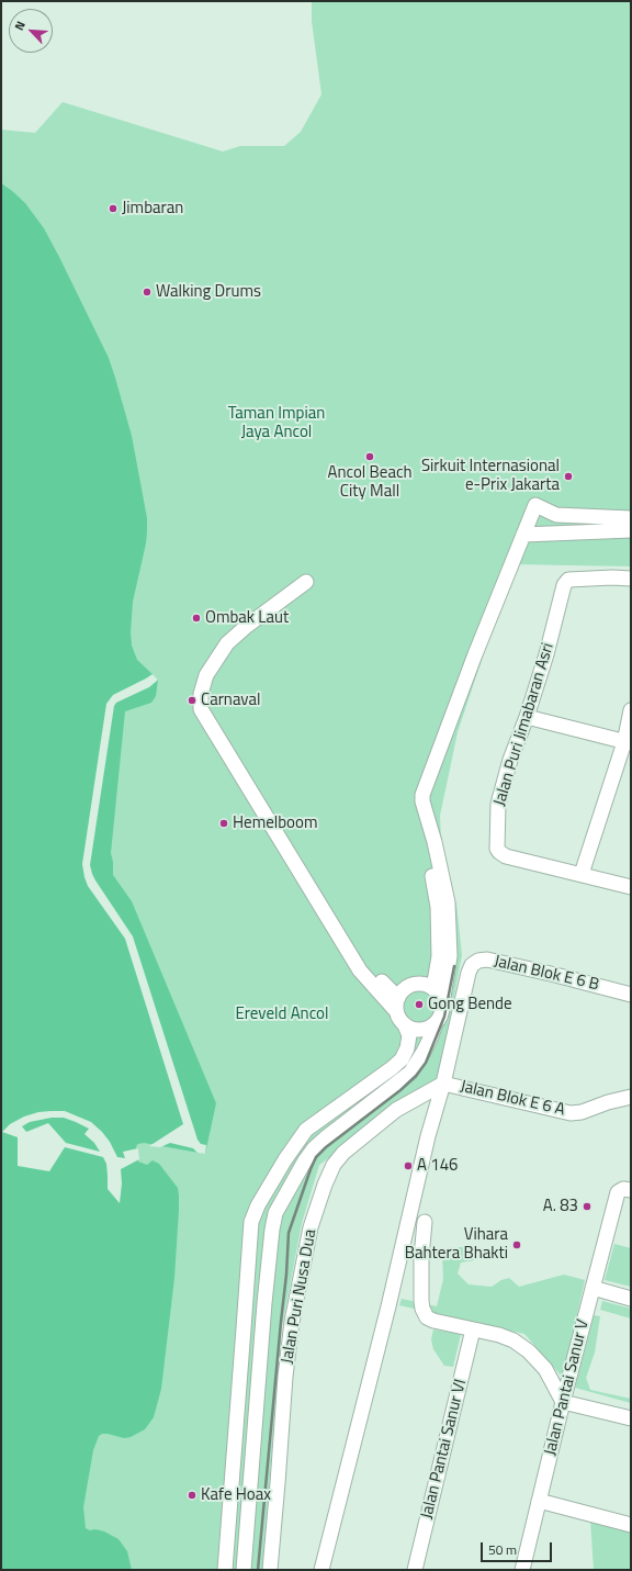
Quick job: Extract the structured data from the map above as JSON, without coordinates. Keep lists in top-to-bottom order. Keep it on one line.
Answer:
{"streets":{"street":["Jalan Puri Jimabaran Asri","Jalan Blok E 6 B","Jalan Blok E 6 A","Jalan Puri Nusa Dua","Jalan Pantai Sanur V","Jalan Pantai Sanur VI"]},"crossings":[["Jalan Blok E 6 B","Jalan Blok E 6 A"],["Jalan Blok E 6 B","Jalan Puri Nusa Dua"],["Jalan Blok E 6 A","Jalan Puri Nusa Dua"]],"parks":["Taman Impian Jaya Ancol","Ereveld Ancol"],"places":["Jimbaran","Walking Drums","Ancol Beach City Mall","Sirkuit Internasional e-Prix Jakarta","Ombak Laut","Carnaval","Hemelboom","Gong Bende","A 146","A. 83","Vihara Bahtera Bhakti","Kafe Hoax"],"scale_bar":"50 m","north":"top left"}
